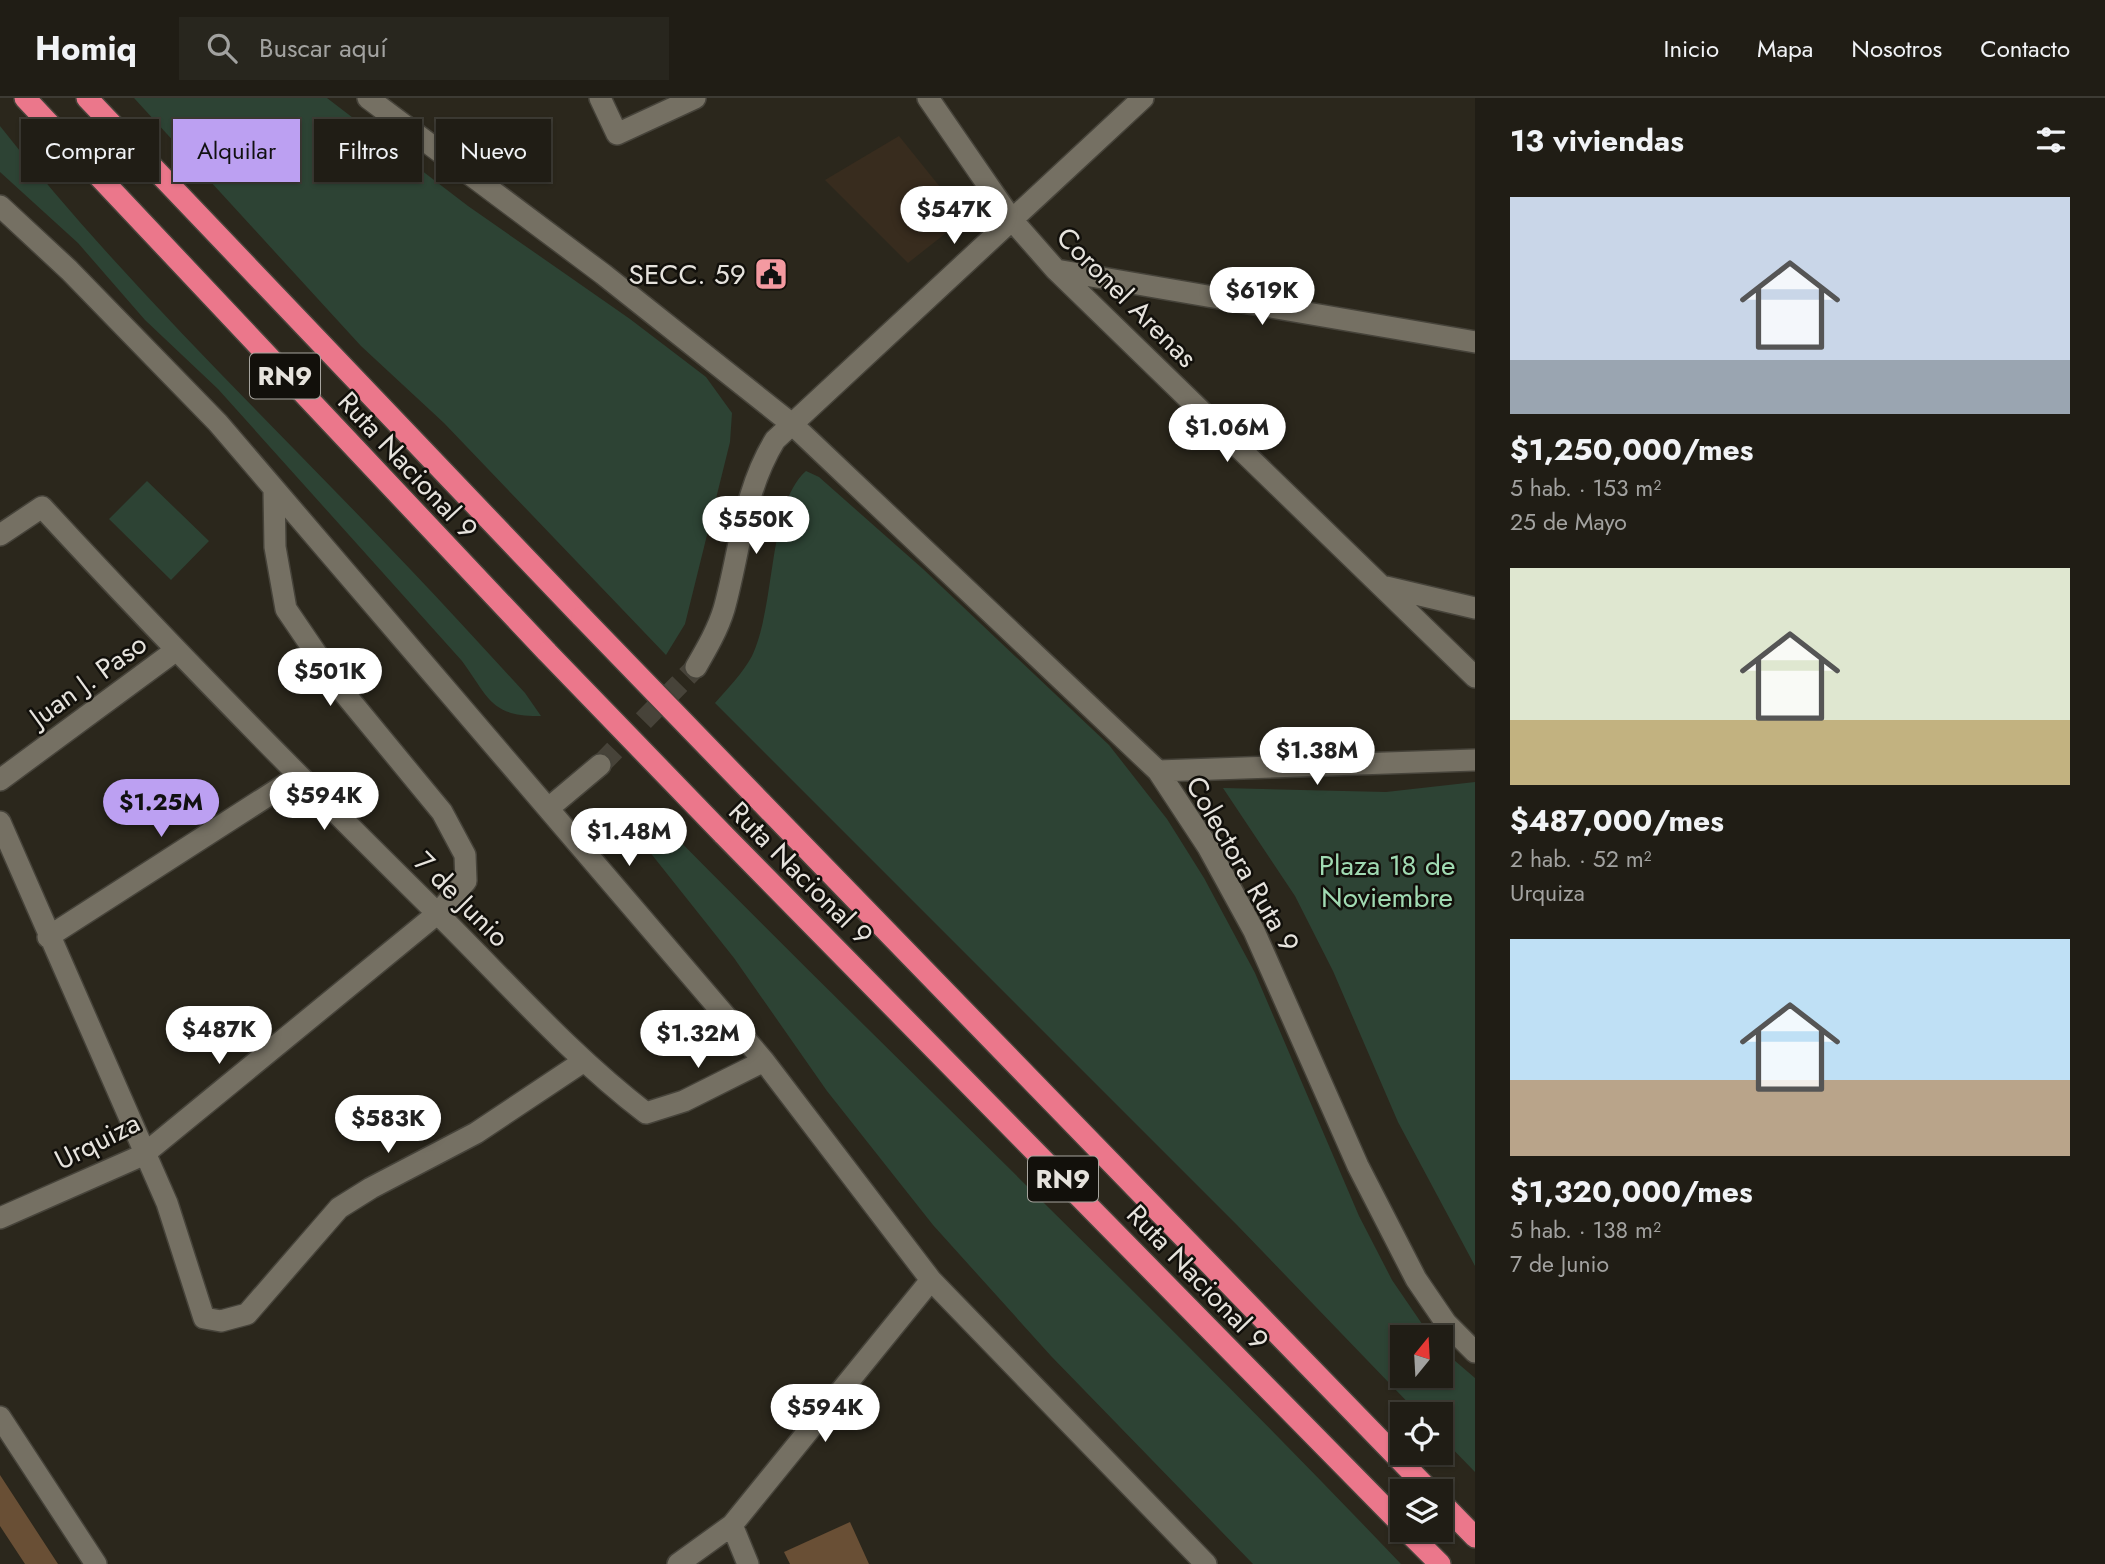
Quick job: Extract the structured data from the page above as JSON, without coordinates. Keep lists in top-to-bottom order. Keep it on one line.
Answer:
{"streets":{"highway":["RN9","Ruta Nacional 9"],"street":["Coronel Arenas","Juan J. Paso","Colectora Ruta 9","7 de Junio","Urquiza"]},"crossings":[["Juan J. Paso","7 de Junio"],["7 de Junio","Urquiza"]],"parks":["Plaza 18 de Noviembre"],"places":{"public building":["SECC. 59"]},"north":"top","page":{"header":"Homiq","search":"Buscar aquí","nav":["Inicio","Mapa","Nosotros","Contacto"],"heading":"13 viviendas","chip":["Comprar","Alquilar","Filtros","Nuevo"],"list":[{"name":"$1,250,000/mes","note":"5 hab. · 153 m² · 25 de Mayo"},{"name":"$487,000/mes","note":"2 hab. · 52 m² · Urquiza"},{"name":"$1,320,000/mes","note":"5 hab. · 138 m² · 7 de Junio"}],"price":["$547K","$619K","$1.06M","$550K","$501K","$1.38M","$594K","$1.25M","$1.48M","$487K","$1.32M","$583K","$594K"]}}
